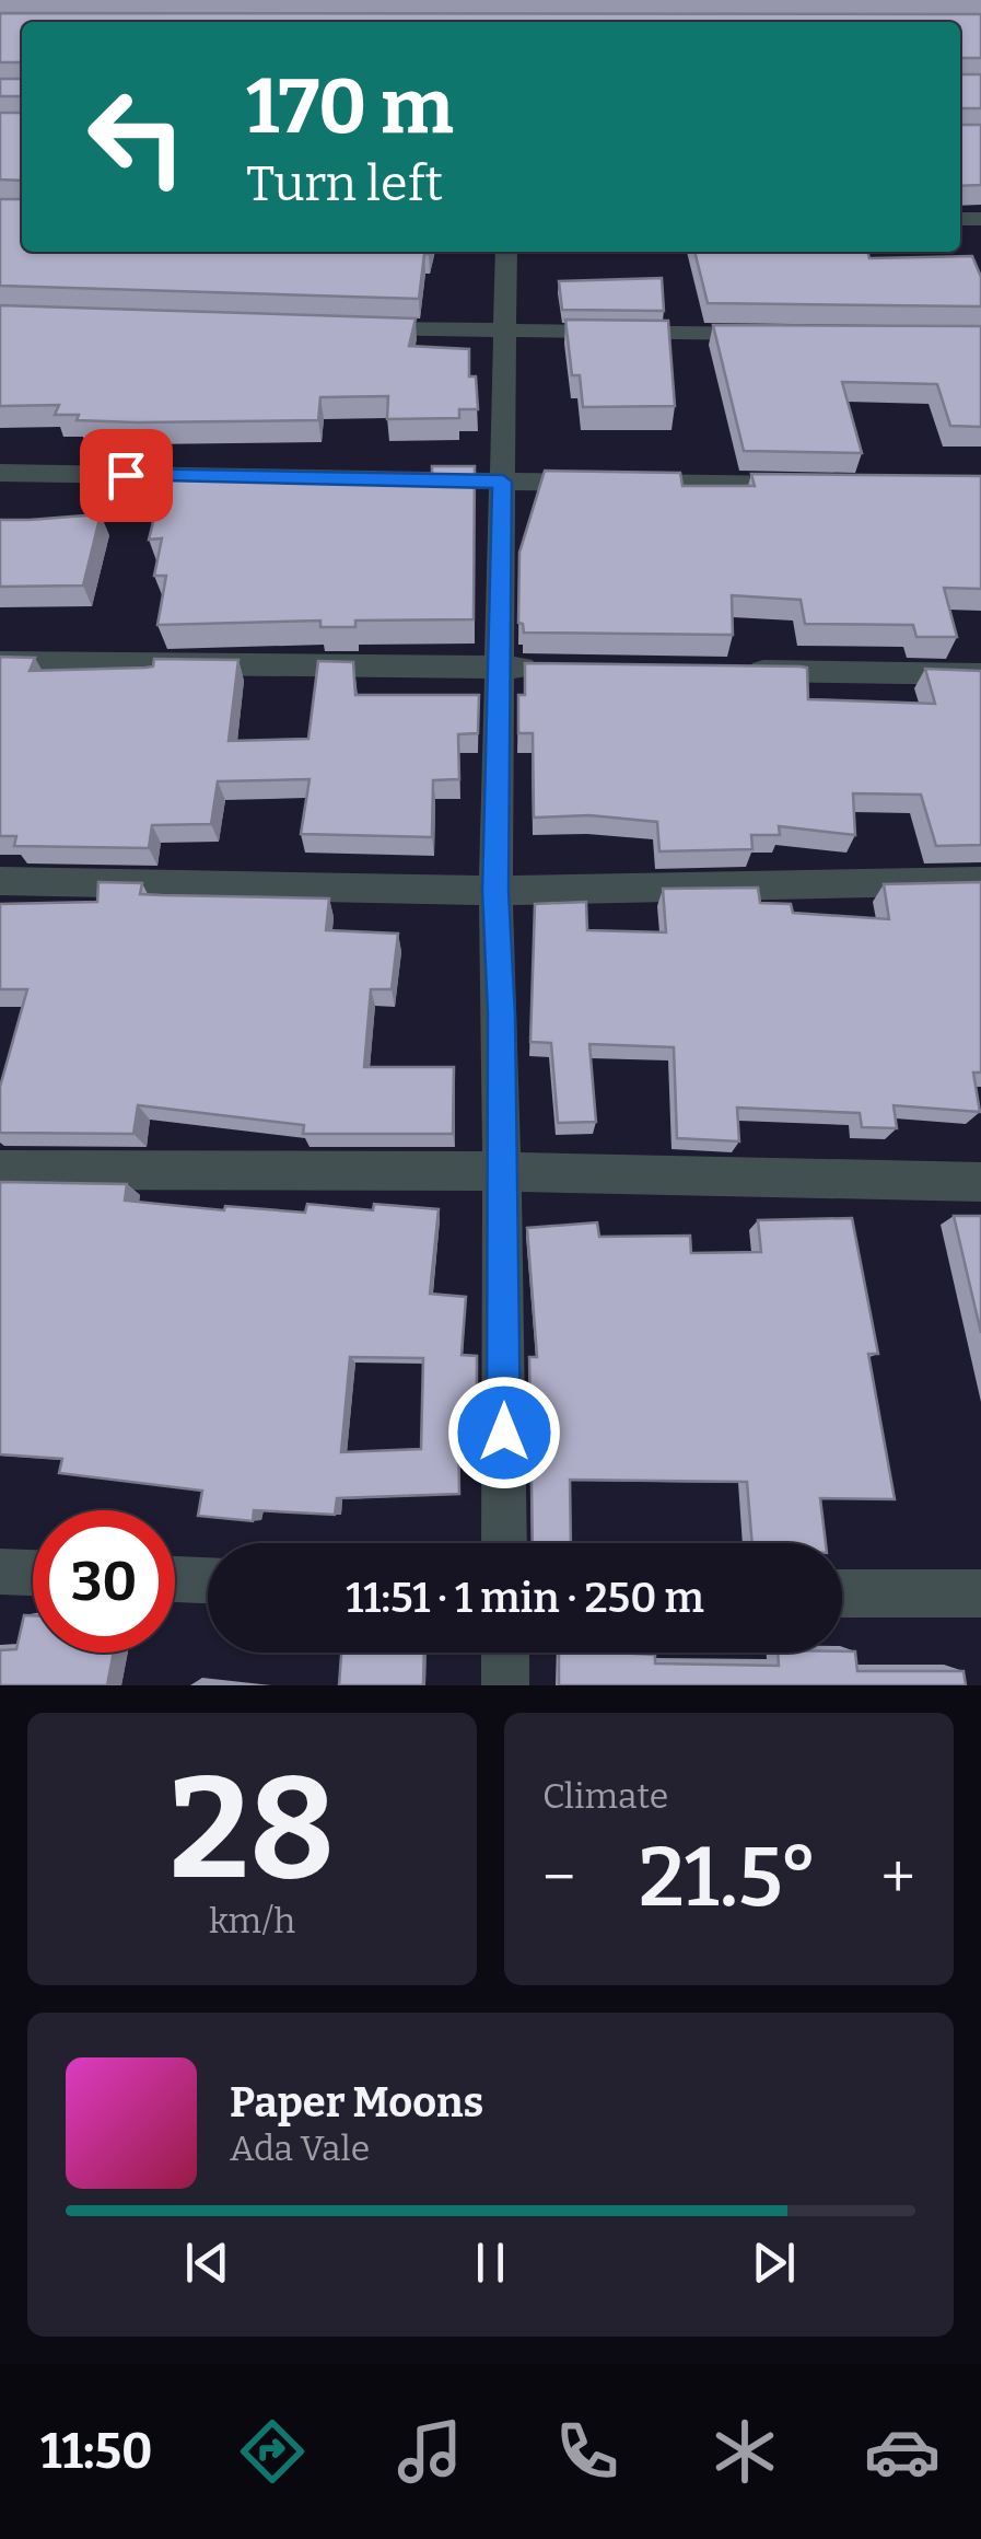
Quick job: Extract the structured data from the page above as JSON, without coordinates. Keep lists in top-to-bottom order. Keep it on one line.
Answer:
{"page":{"turn":["170 m","Turn left"],"limit":"30","trip":"11:51 · 1 min · 250 m","tile":[["28","km/h"],"Climate"],"heat":["−","21.5°","+"],"song":["Paper Moons","Ada Vale"],"tabs":"11:50"}}
